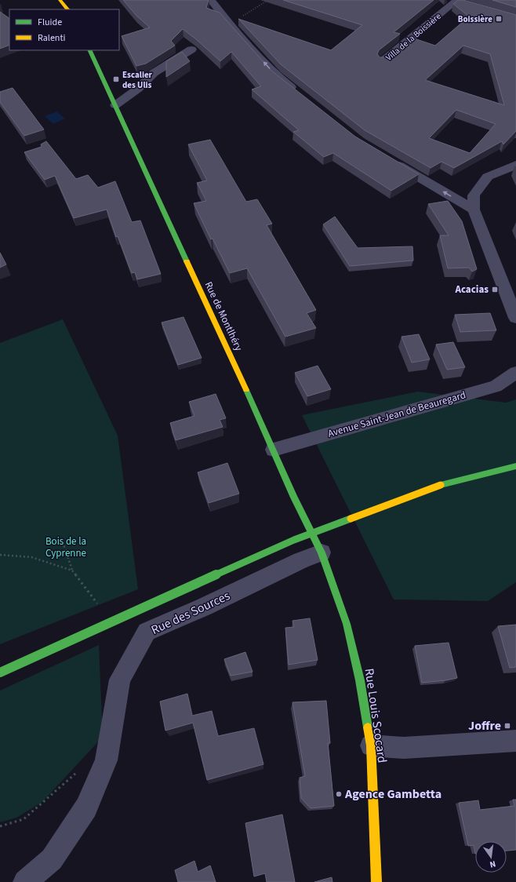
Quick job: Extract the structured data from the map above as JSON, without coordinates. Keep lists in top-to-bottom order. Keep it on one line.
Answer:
{"streets":{"main road":["Rue de Montlhéry","Rue Louis Scocard"],"street":["Villa de la Boissière","Avenue Saint-Jean de Beauregard","Rue des Sources"]},"crossings":[["Rue de Montlhéry","Avenue Saint-Jean de Beauregard"],["Rue de Montlhéry","Rue des Sources"],["Rue de Montlhéry","Rue Louis Scocard"]],"parks":["Bois de la Cyprenne"],"places":{"transit":["Boissière","Escalier des Ulis","Acacias","Joffre"],"other":["Agence Gambetta"]},"legend":["Fluide","Ralenti"],"north":"bottom"}
